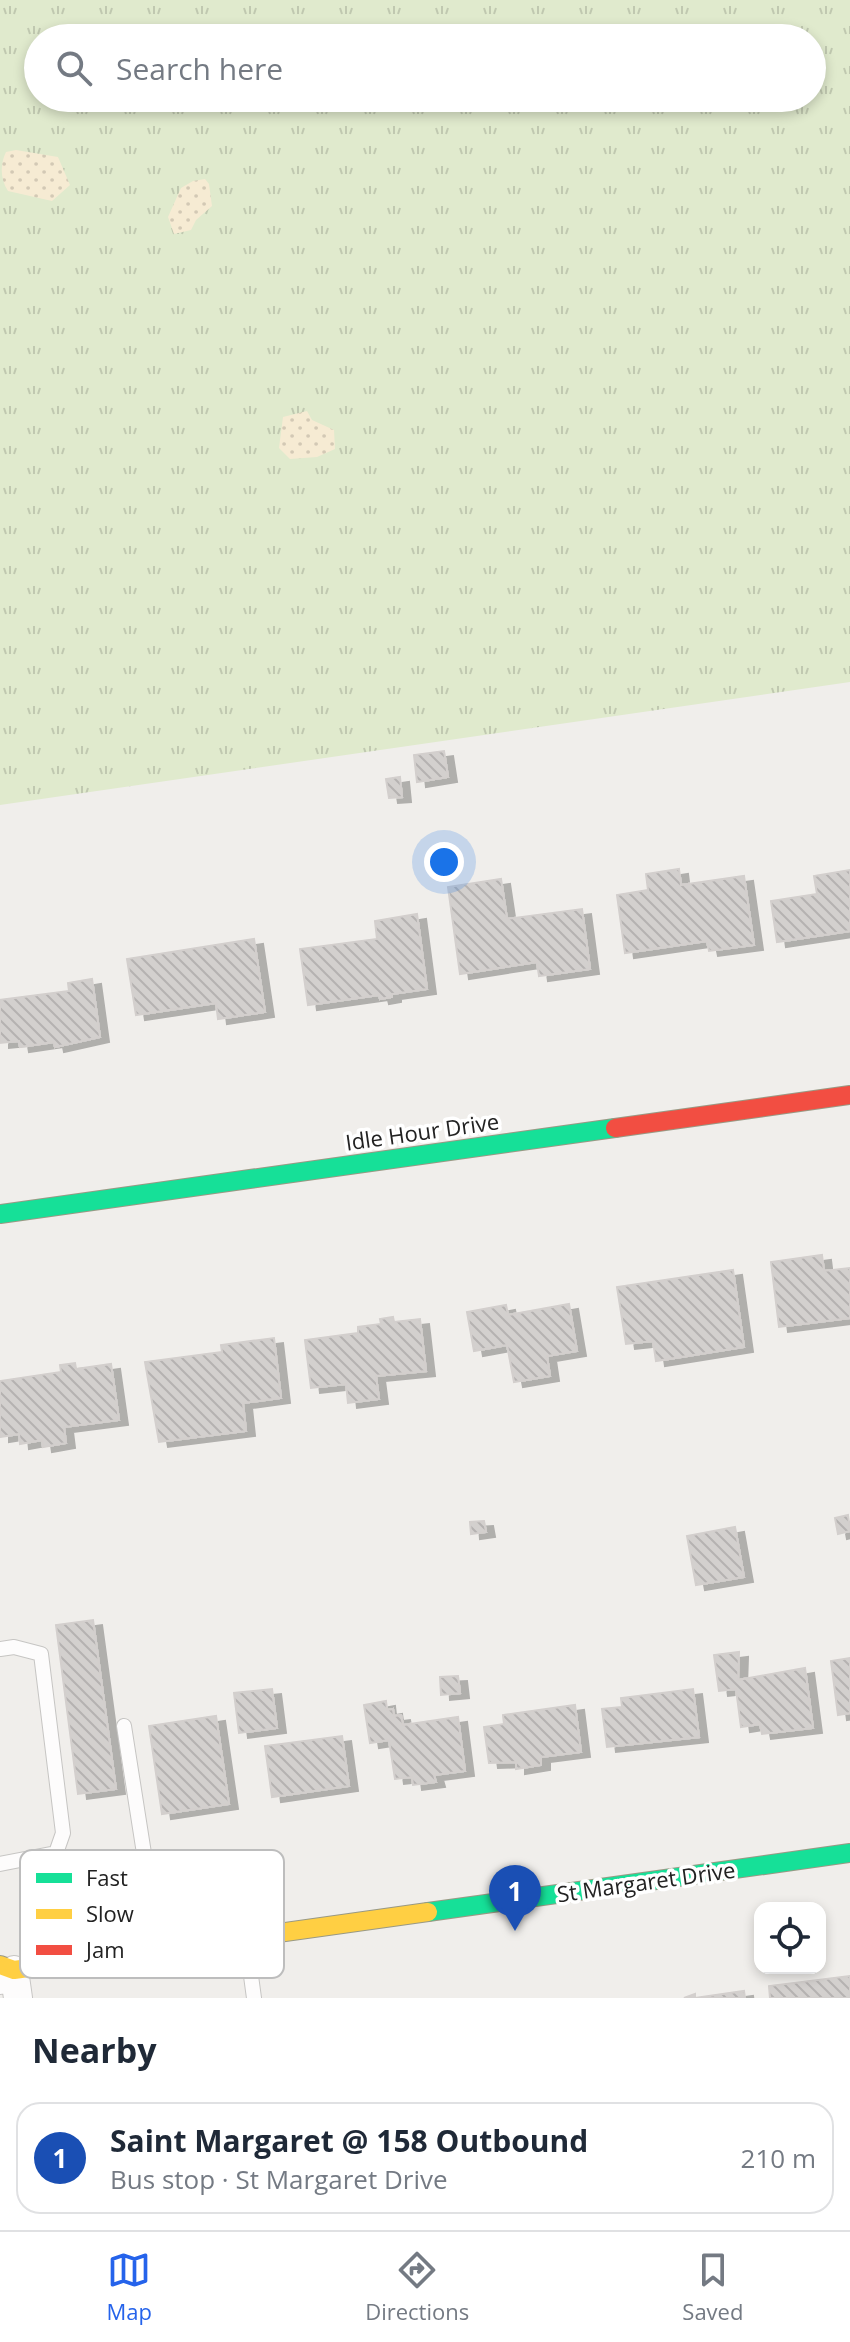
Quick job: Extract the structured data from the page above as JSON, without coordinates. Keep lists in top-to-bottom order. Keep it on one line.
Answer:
{"streets":{"street":["Idle Hour Drive","St Margaret Drive"]},"legend":["Fast","Slow","Jam"],"page":{"search":"Search here","pins":"1","heading":"Nearby","list":[{"mark":"1","name":"Saint Margaret @ 158 Outbound","note":"Bus stop · St Margaret Drive","value":"210 m"}],"nav":["Map","Directions","Saved"]}}
